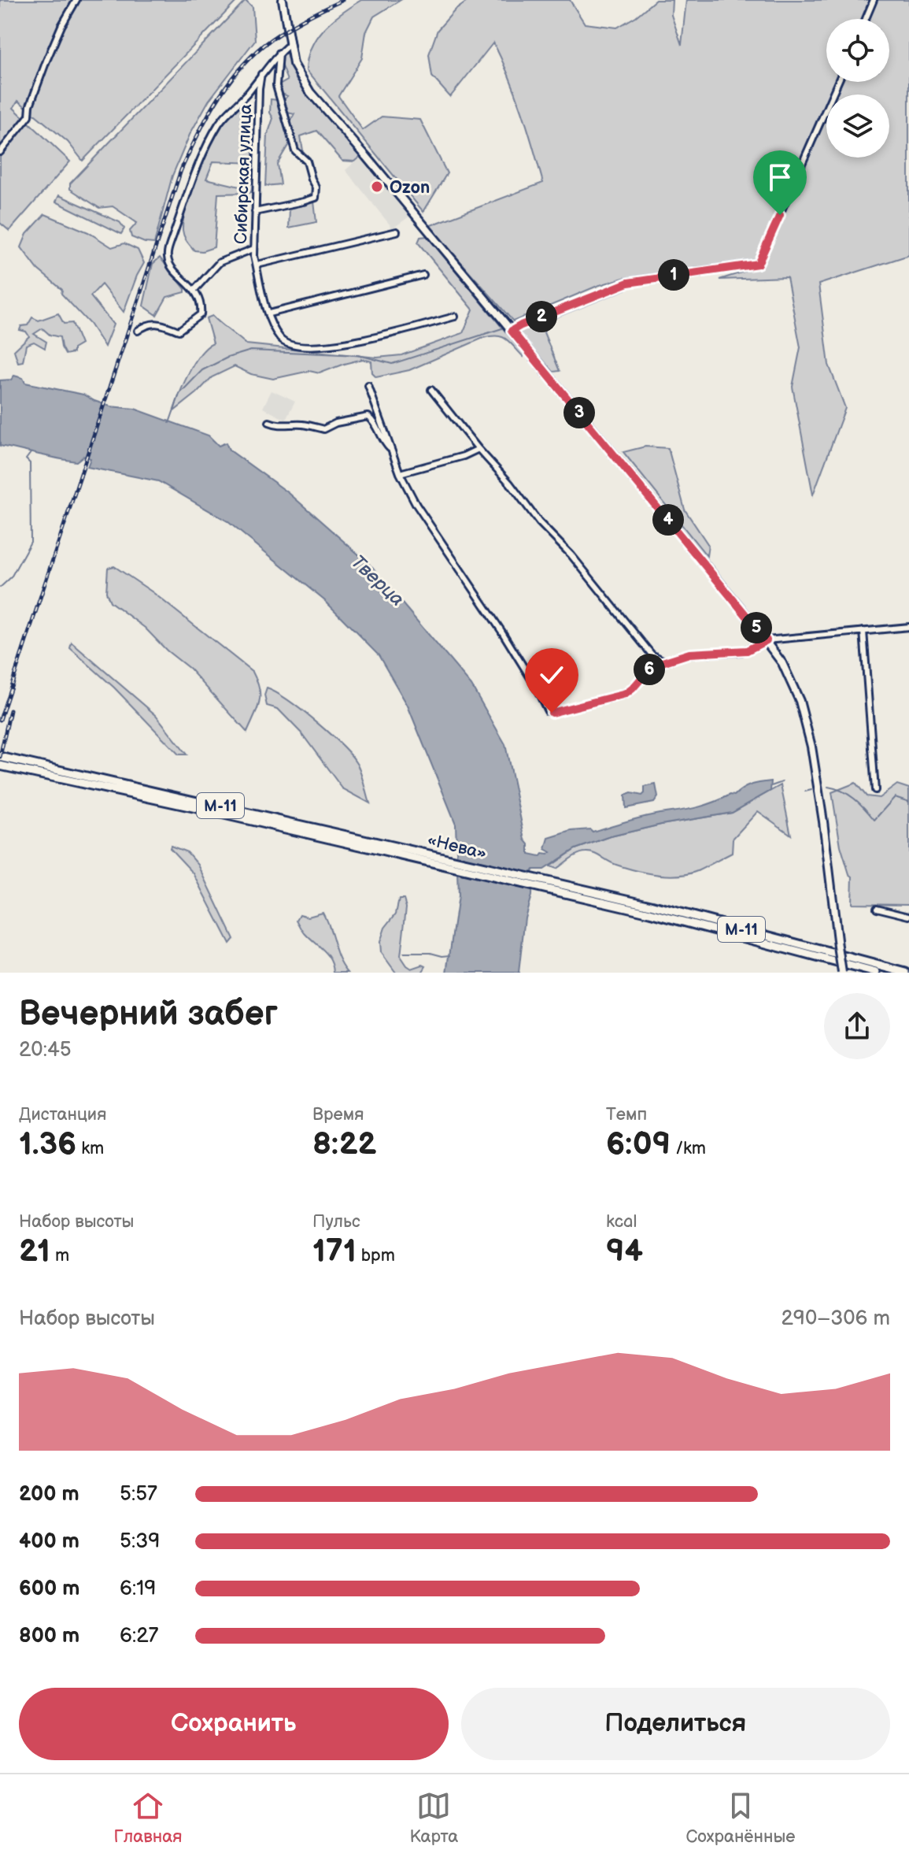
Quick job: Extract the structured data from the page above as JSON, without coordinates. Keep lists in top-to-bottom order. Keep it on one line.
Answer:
{"streets":{"highway":["М-11","«Нева»"],"street":["Сибирская улица"]},"water":["Тверца"],"places":["Ozon"],"page":{"pins":["1","2","3","4","5","6"],"heading":["Вечерний забег","20:45"],"stats":[["Дистанция","1.36 km"],["Время","8:22"],["Темп","6:09 /km"],["Набор высоты","21 m"],["Пульс","171 bpm"],["kcal","94"]],"chart":["Набор высоты","290–306 m"],"list":[{"name":"200 m","note":"5:57"},{"name":"400 m","note":"5:39"},{"name":"600 m","note":"6:19"},{"name":"800 m","note":"6:27"}],"buttons":["Сохранить","Поделиться"],"tabs":["Главная","Карта","Сохранённые"]}}
